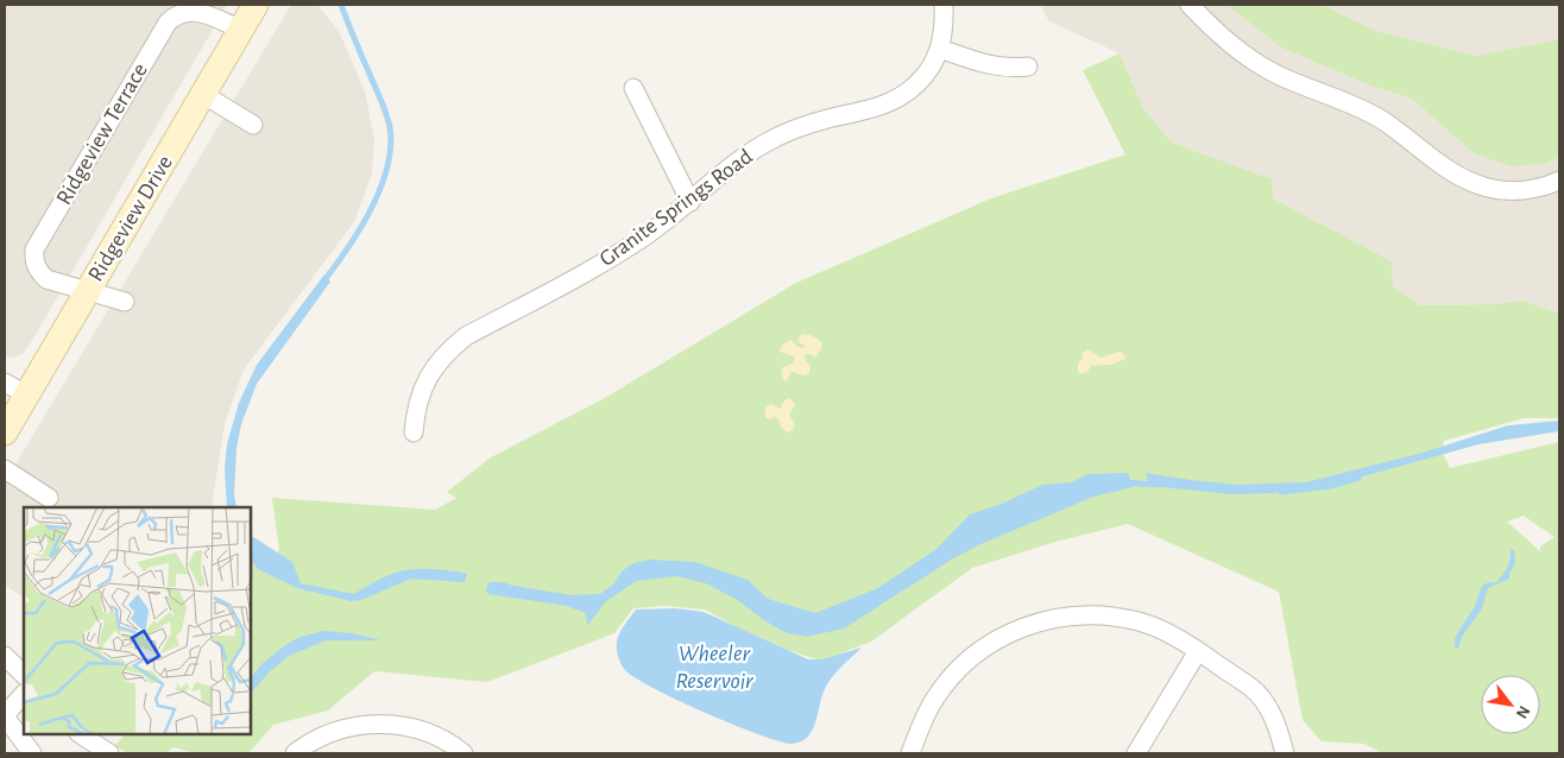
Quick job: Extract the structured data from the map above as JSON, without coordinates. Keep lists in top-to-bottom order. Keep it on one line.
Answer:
{"streets":{"street":["Ridgeview Terrace","Granite Springs Road","Ridgeview Drive"]},"crossings":[["Ridgeview Terrace","Ridgeview Drive"]],"water":["Wheeler Reservoir"],"north":"bottom right"}
